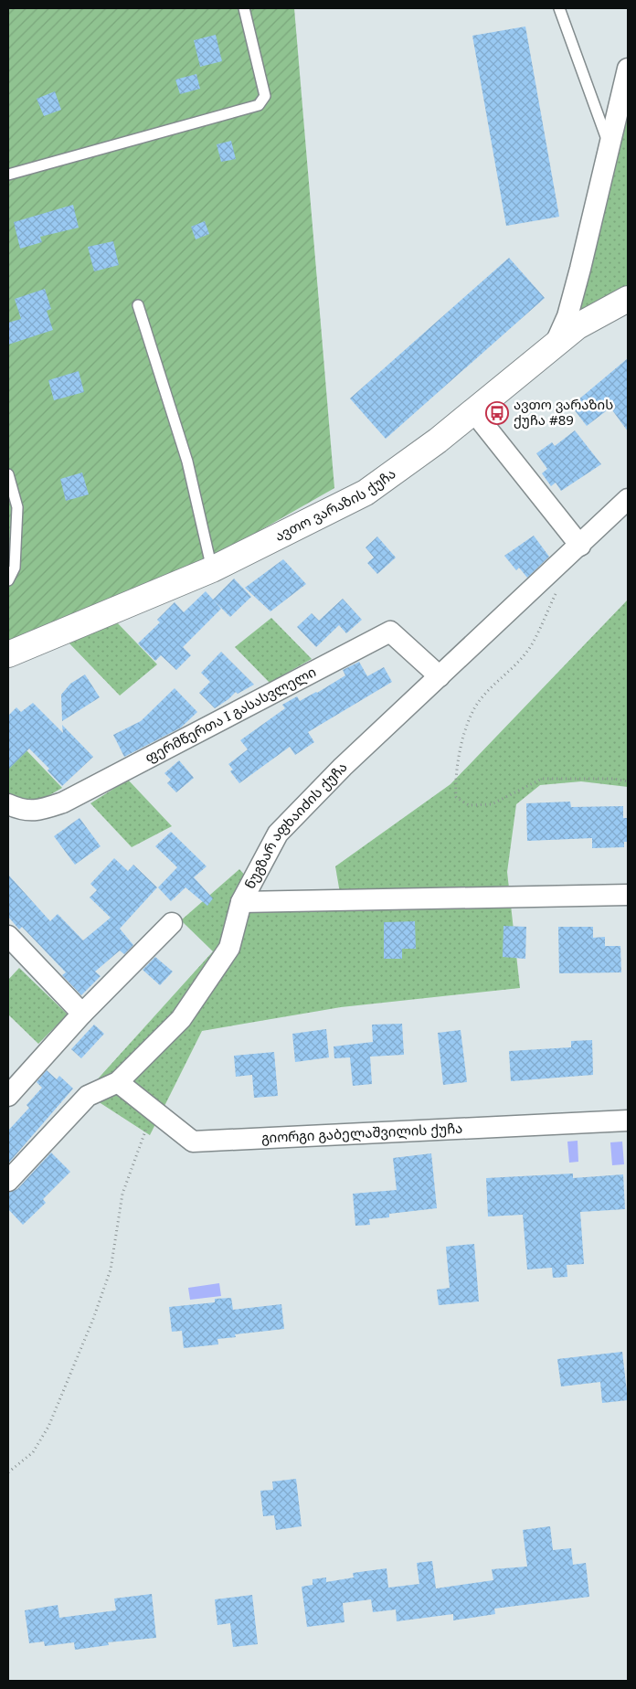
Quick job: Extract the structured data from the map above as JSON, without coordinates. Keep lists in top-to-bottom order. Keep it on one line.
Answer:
{"streets":{"street":["ავთო ვარაზის ქუჩა","ფერმწერთა I გასასვლელი","ნუგზარ აფხაიძის ქუჩა","გიორგი გაბელაშვილის ქუჩა"]},"crossings":[["ფერმწერთა I გასასვლელი","ნუგზარ აფხაიძის ქუჩა"],["ნუგზარ აფხაიძის ქუჩა","გიორგი გაბელაშვილის ქუჩა"]],"places":{"bus stop":["ავთო ვარაზის ქუჩა #89"]}}
